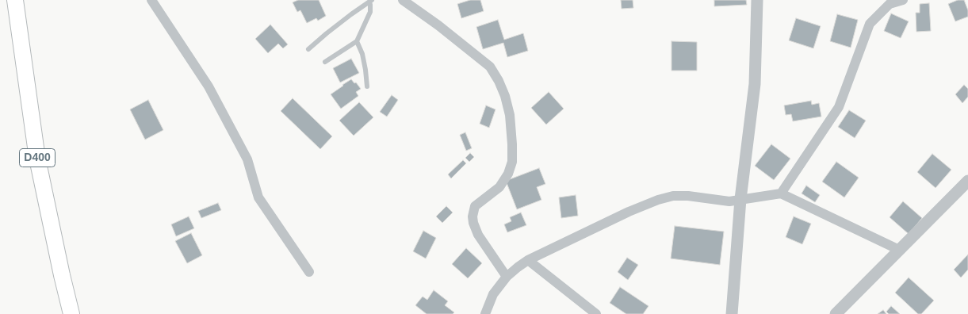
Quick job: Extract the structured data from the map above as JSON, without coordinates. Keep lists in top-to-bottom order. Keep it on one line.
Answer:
{"streets":{"highway":["D400"]}}
